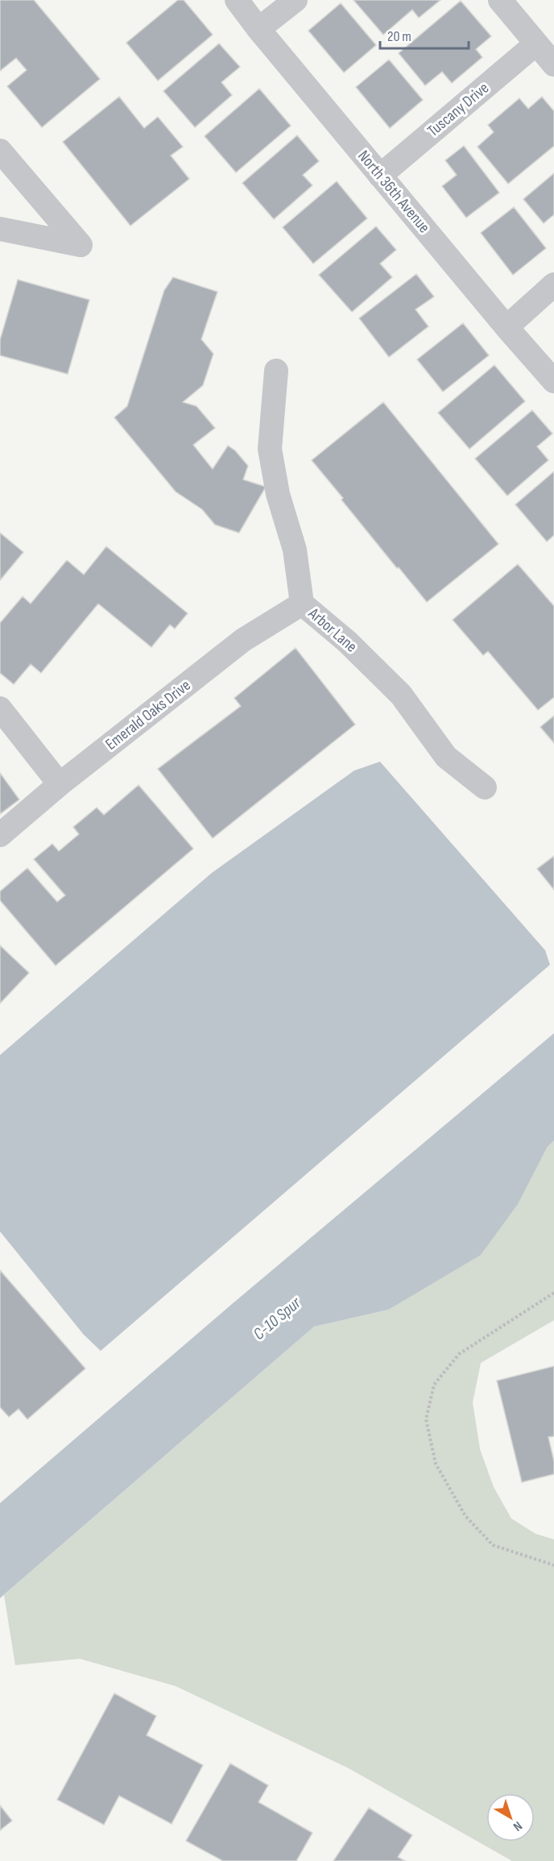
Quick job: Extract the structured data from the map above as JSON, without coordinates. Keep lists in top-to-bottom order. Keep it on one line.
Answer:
{"streets":{"street":["Tuscany Drive","North 36th Avenue","Arbor Lane","Emerald Oaks Drive"]},"crossings":[["Tuscany Drive","North 36th Avenue"],["Arbor Lane","Emerald Oaks Drive"]],"water":["C-10 Spur"],"scale_bar":"20 m","north":"bottom right"}
